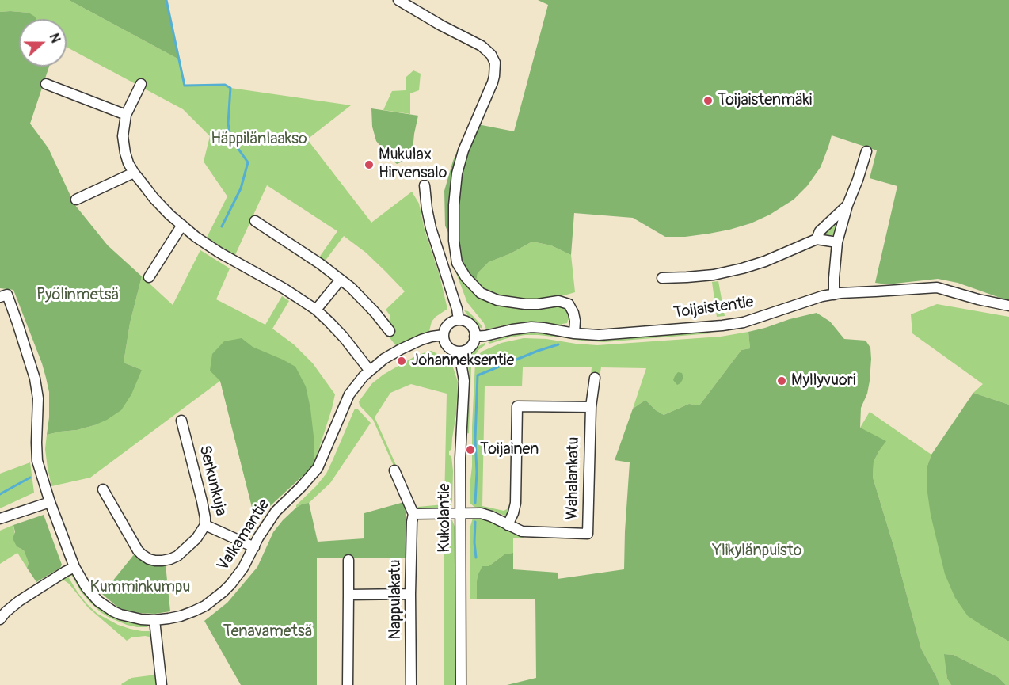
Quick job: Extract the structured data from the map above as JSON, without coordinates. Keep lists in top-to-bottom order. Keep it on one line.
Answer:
{"streets":{"street":["Toijaistentie","Wahalankatu","Serkunkuja","Kukolantie","Valkamantie","Nappulakatu"]},"crossings":[["Toijaistentie","Kukolantie"],["Toijaistentie","Valkamantie"],["Wahalankatu","Kukolantie"],["Serkunkuja","Valkamantie"],["Kukolantie","Valkamantie"]],"parks":["Häppilänlaakso","Pyölinmetsä","Ylikylänpuisto","Kumminkumpu","Tenavametsä"],"places":["Toijaistenmäki","Mukulax Hirvensalo","Johanneksentie","Myllyvuori","Toijainen"],"north":"right"}
